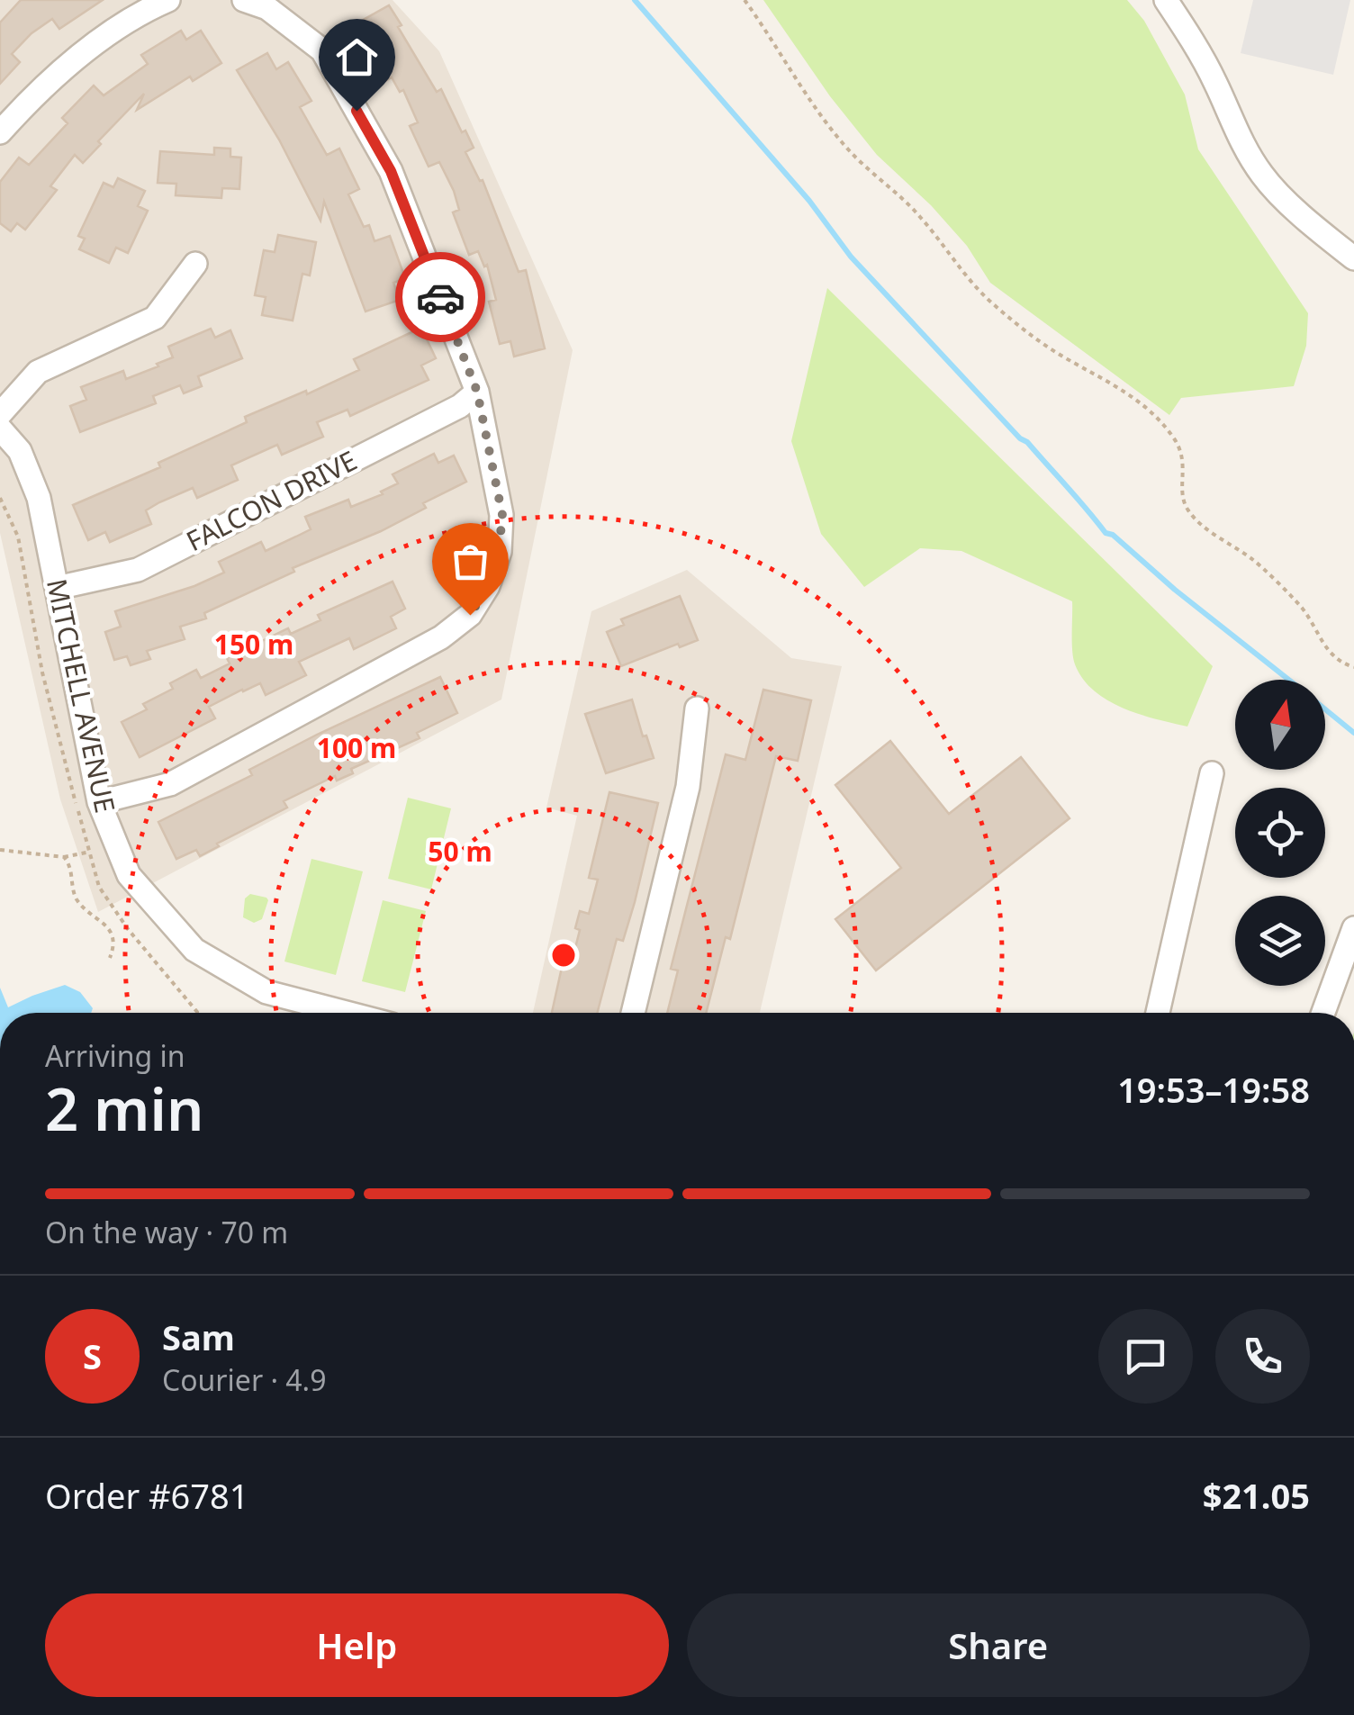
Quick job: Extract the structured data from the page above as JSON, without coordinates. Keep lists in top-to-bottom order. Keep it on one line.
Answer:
{"streets":{"street":["FALCON DRIVE","MITCHELL AVENUE"]},"crossings":[["FALCON DRIVE","MITCHELL AVENUE"]],"north":"top","page":{"heading":["2 min","Arriving in","19:53–19:58"],"panel":["Sam","Courier · 4.9","Order #6781","$21.05"],"bar":"On the way · 70 m","round":"S","buttons":["Help","Share"]},"rings":["150 m","100 m","50 m"]}
